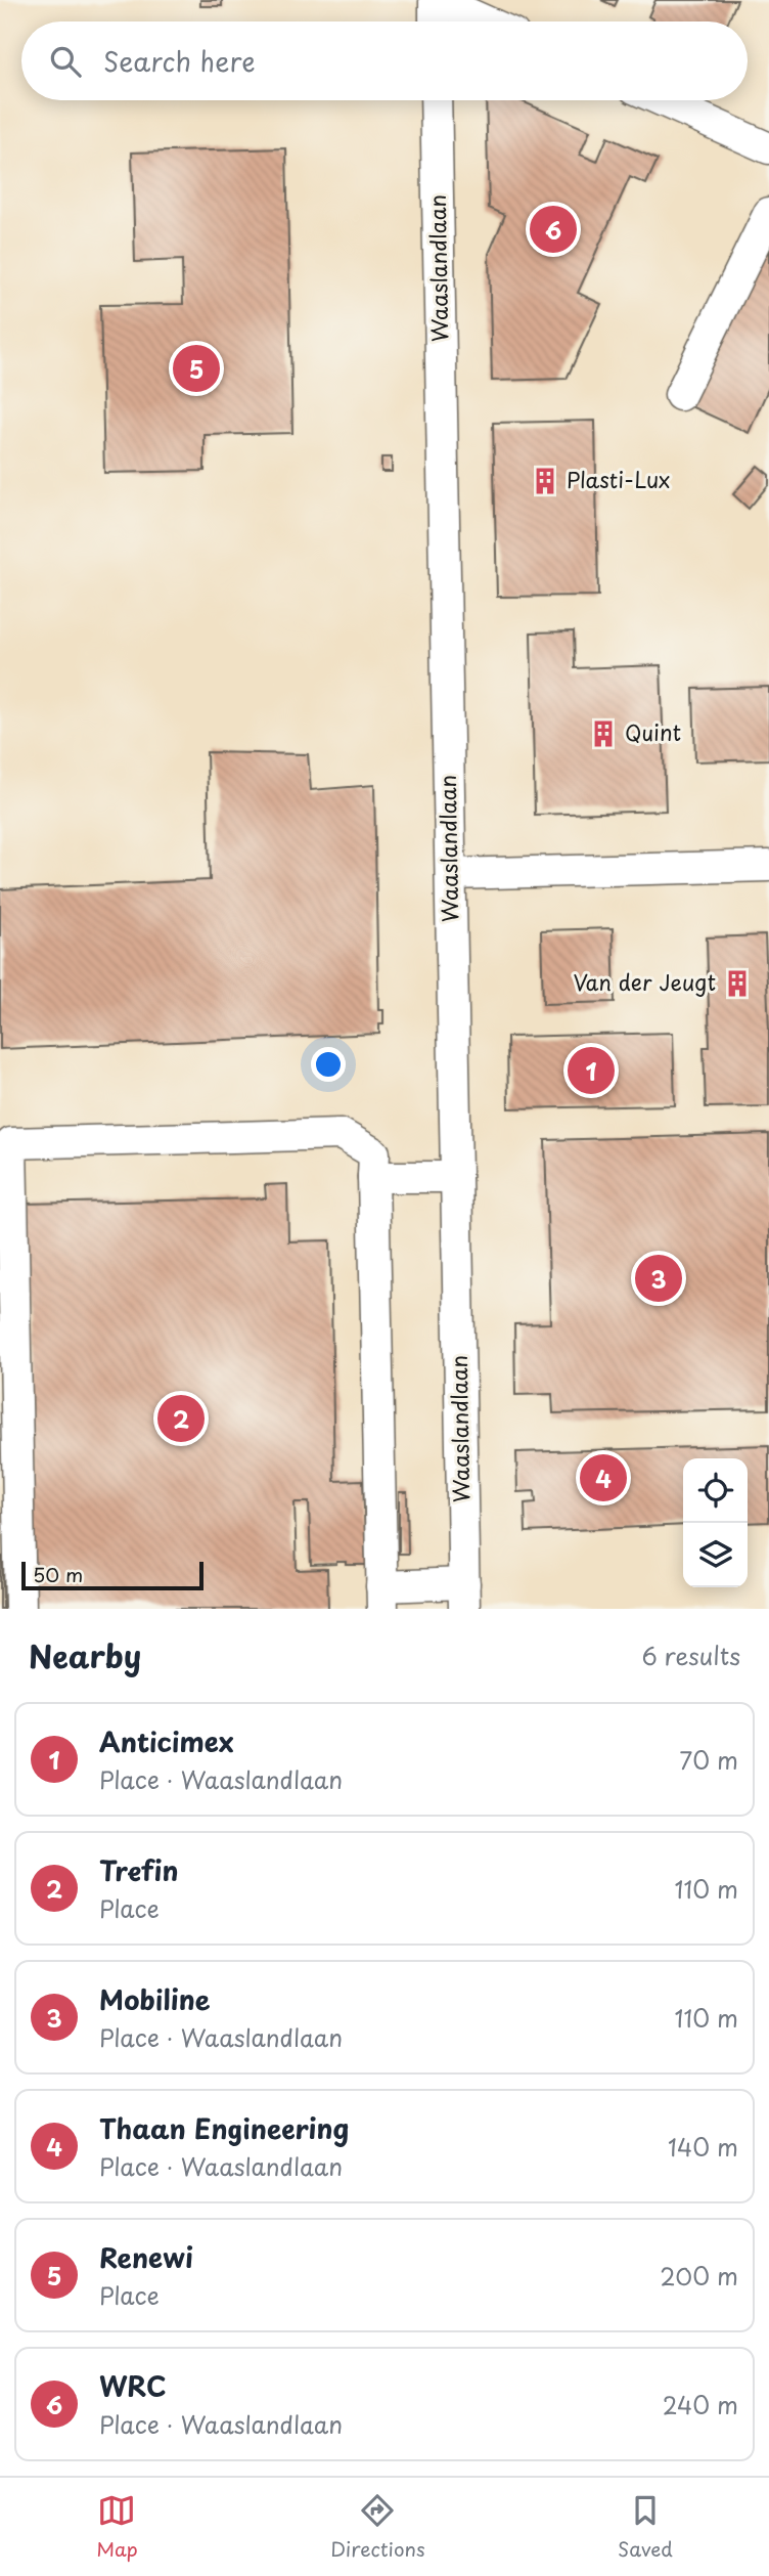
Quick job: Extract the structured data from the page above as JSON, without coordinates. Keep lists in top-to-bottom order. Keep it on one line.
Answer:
{"streets":{"street":["Waaslandlaan"]},"places":{"building":["Plasti-Lux","Quint","Van der Jeugt"]},"scale_bar":"50 m","page":{"search":"Search here","pins":["6","5","1","3","2","4"],"scale":"50 m","heading":["Nearby","6 results"],"list":[{"mark":"1","name":"Anticimex","note":"Place · Waaslandlaan","value":"70 m"},{"mark":"2","name":"Trefin","note":"Place","value":"110 m"},{"mark":"3","name":"Mobiline","note":"Place · Waaslandlaan","value":"110 m"},{"mark":"4","name":"Thaan Engineering","note":"Place · Waaslandlaan","value":"140 m"},{"mark":"5","name":"Renewi","note":"Place","value":"200 m"},{"mark":"6","name":"WRC","note":"Place · Waaslandlaan","value":"240 m"}],"nav":["Map","Directions","Saved"]}}
